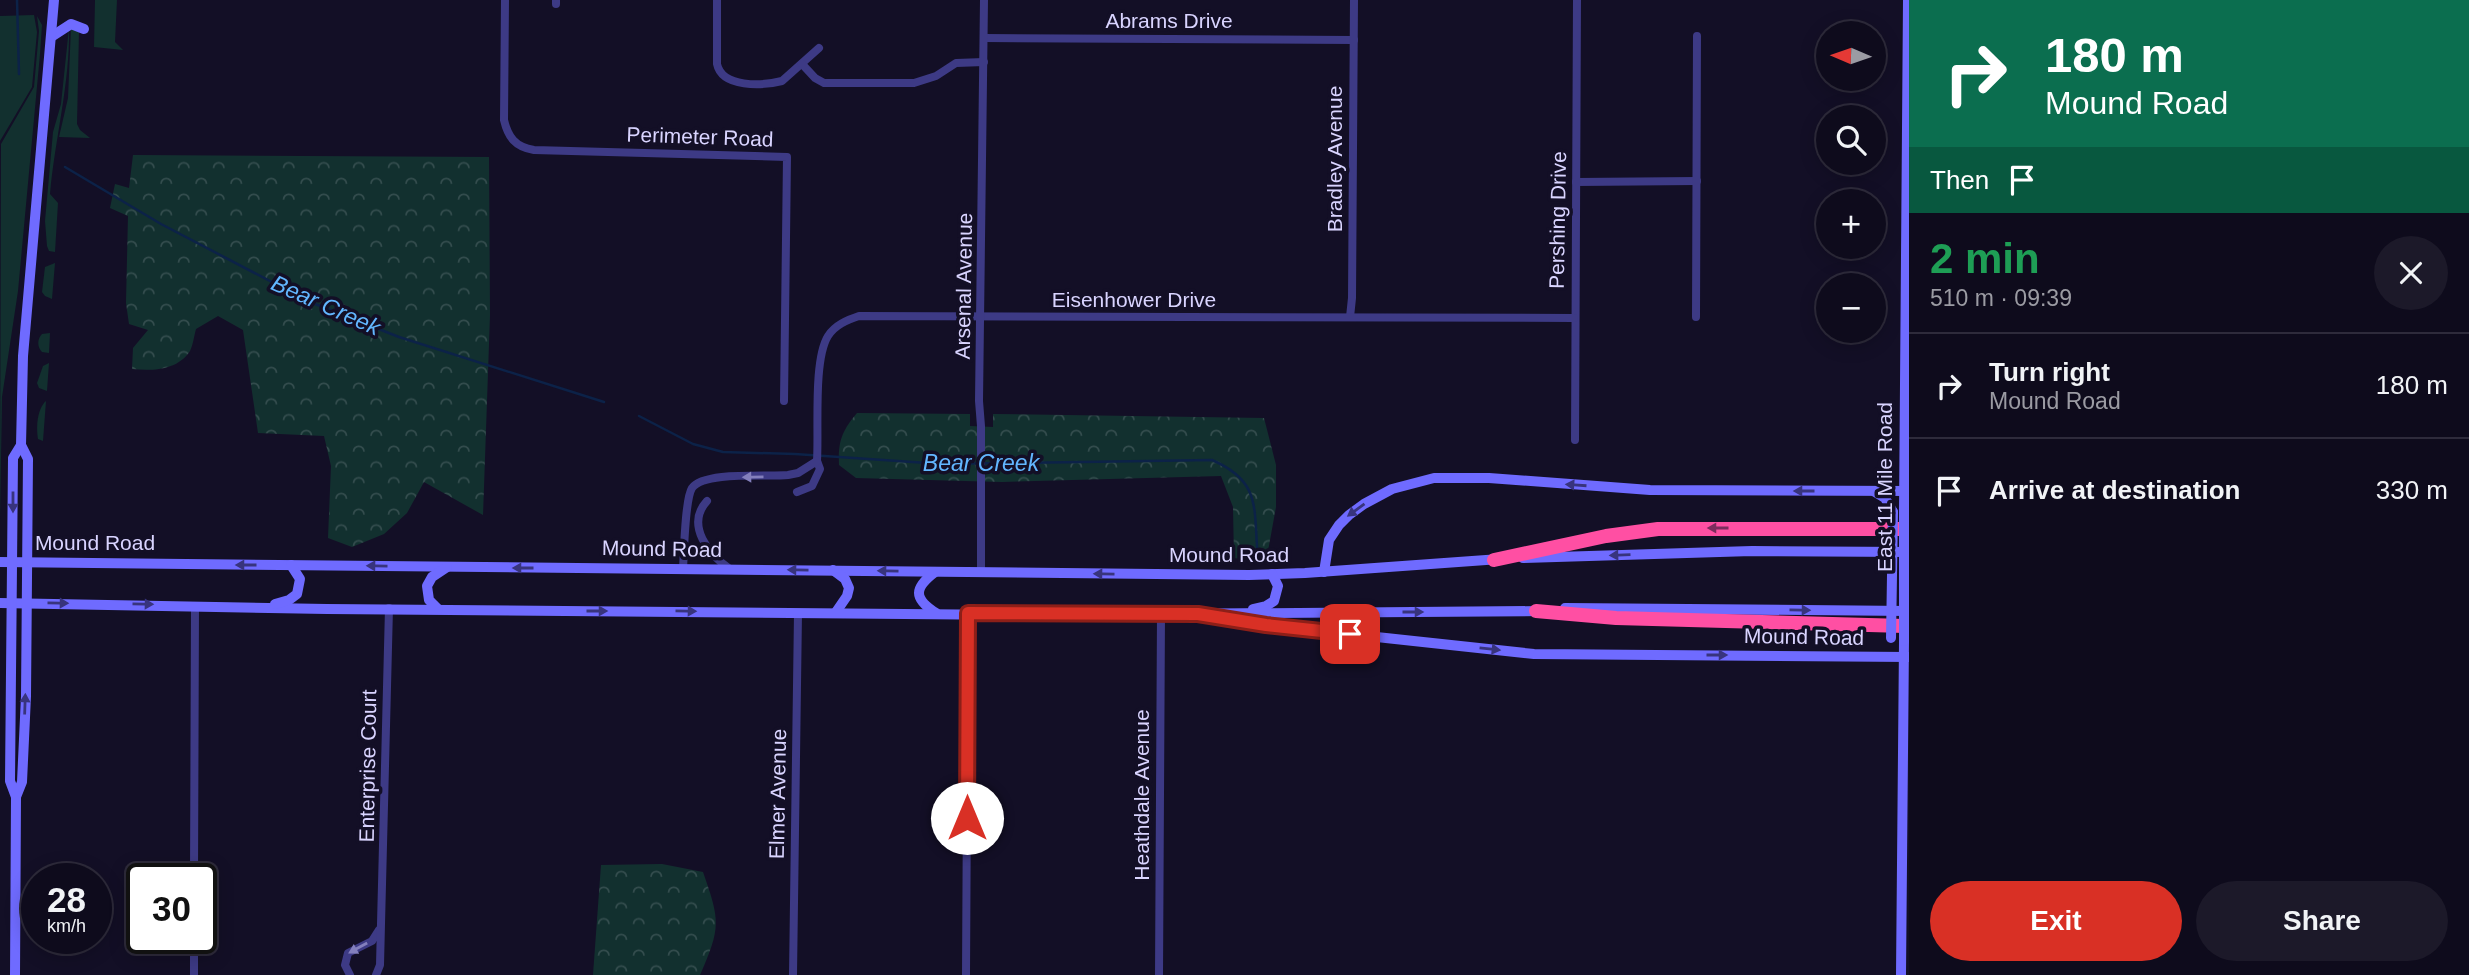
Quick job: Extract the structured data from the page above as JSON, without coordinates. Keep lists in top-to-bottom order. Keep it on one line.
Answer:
{"streets":{"main road":["East 11 Mile Road","Mound Road"],"street":["Abrams Drive","Perimeter Road","Bradley Avenue","Pershing Drive","Arsenal Avenue","Eisenhower Drive","Enterprise Court","Elmer Avenue","Heathdale Avenue"]},"crossings":[["Abrams Drive","Bradley Avenue"],["Abrams Drive","Arsenal Avenue"],["Bradley Avenue","Eisenhower Drive"],["Pershing Drive","Eisenhower Drive"],["Arsenal Avenue","Eisenhower Drive"],["Arsenal Avenue","Mound Road"],["East 11 Mile Road","Mound Road"],["Mound Road","Enterprise Court"],["Mound Road","Elmer Avenue"],["Mound Road","Heathdale Avenue"]],"water":["Bear Creek"],"north":"left","page":{"turn":["180 m","Mound Road"],"map_buttons":["+","−"],"then":"Then","heading":["2 min","510 m · 09:39"],"list":[{"name":"Turn right","note":"Mound Road","value":"180 m"},{"name":"Arrive at destination","value":"330 m"}],"speed":"28 km/h","limit":"30","buttons":["Exit","Share"]}}
